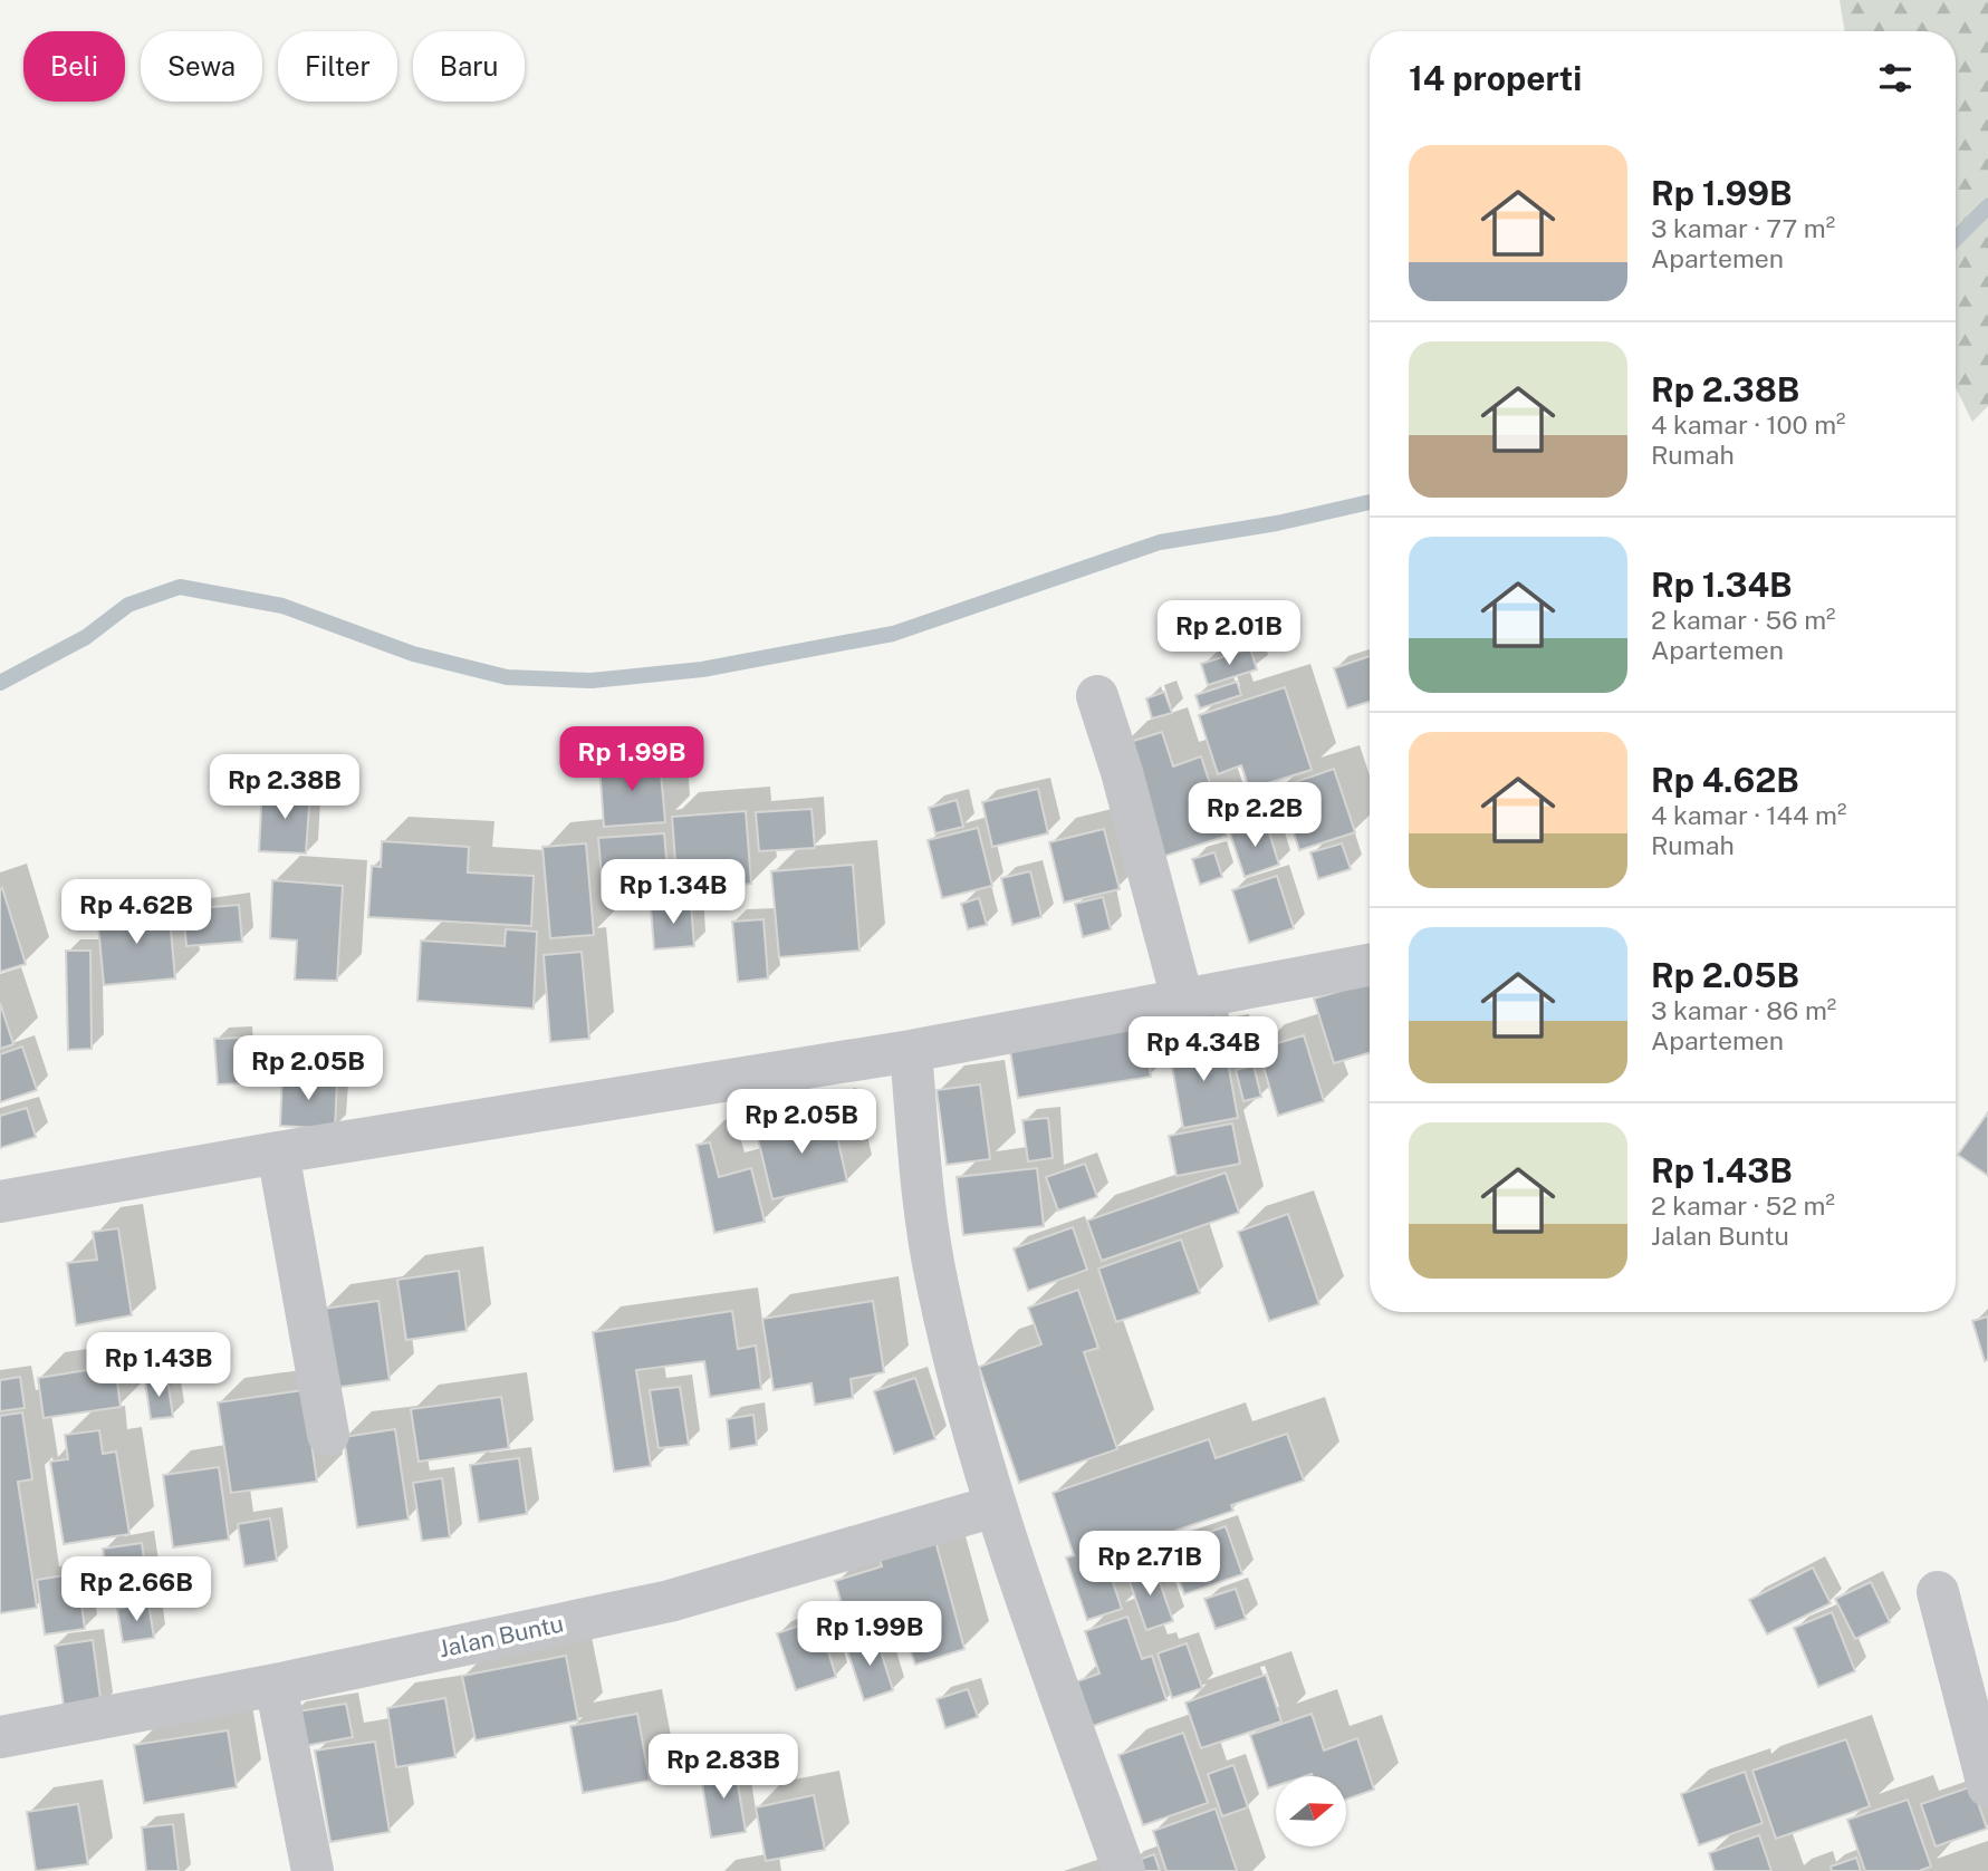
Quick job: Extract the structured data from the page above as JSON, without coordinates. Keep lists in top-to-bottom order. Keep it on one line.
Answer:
{"streets":{"street":["Jalan Buntu"]},"north":"right","page":{"chip":["Beli","Sewa","Filter","Baru"],"heading":"14 properti","list":[{"name":"Rp 1.99B","note":"3 kamar · 77 m² · Apartemen"},{"name":"Rp 2.38B","note":"4 kamar · 100 m² · Rumah"},{"name":"Rp 1.34B","note":"2 kamar · 56 m² · Apartemen"},{"name":"Rp 4.62B","note":"4 kamar · 144 m² · Rumah"},{"name":"Rp 2.05B","note":"3 kamar · 86 m² · Apartemen"},{"name":"Rp 1.43B","note":"2 kamar · 52 m² · Jalan Buntu"}],"price":["Rp 2.01B","Rp 1.99B","Rp 2.38B","Rp 2.2B","Rp 1.34B","Rp 4.62B","Rp 4.34B","Rp 2.05B","Rp 2.05B","Rp 1.43B","Rp 2.71B","Rp 2.66B","Rp 1.99B","Rp 2.83B"]}}
